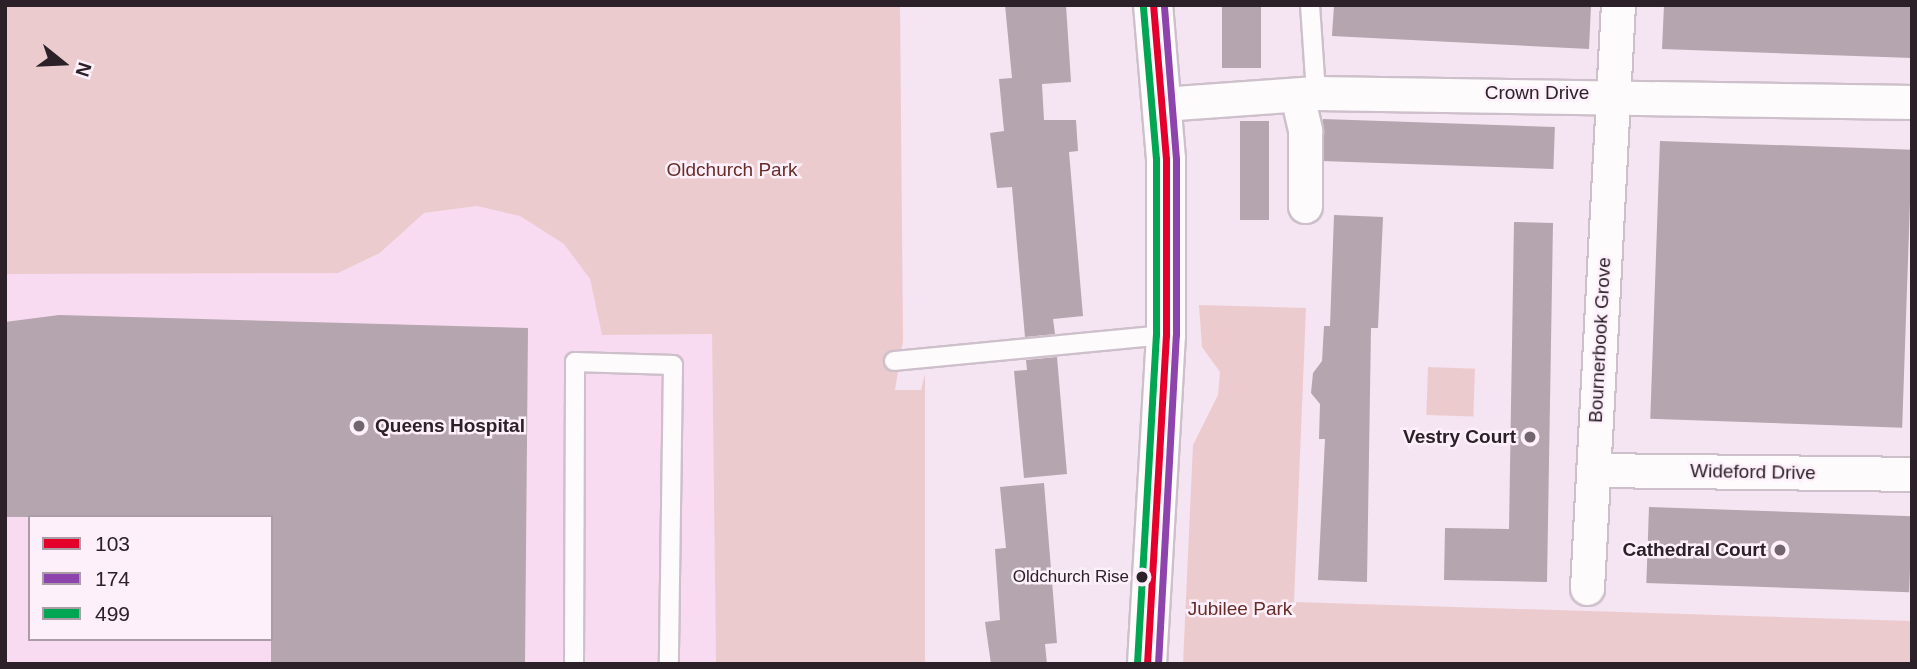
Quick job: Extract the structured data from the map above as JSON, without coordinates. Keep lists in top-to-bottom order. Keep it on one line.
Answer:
{"streets":{"street":["Crown Drive","Bournerbook Grove","Wideford Drive"]},"crossings":[["Crown Drive","Bournerbook Grove"],["Bournerbook Grove","Wideford Drive"]],"parks":["Oldchurch Park","Jubilee Park"],"places":["Queens Hospital","Vestry Court","Cathedral Court","Oldchurch Rise"],"lines":["transit line 103","transit line 174","transit line 499"],"legend":["103","174","499"],"north":"right"}
